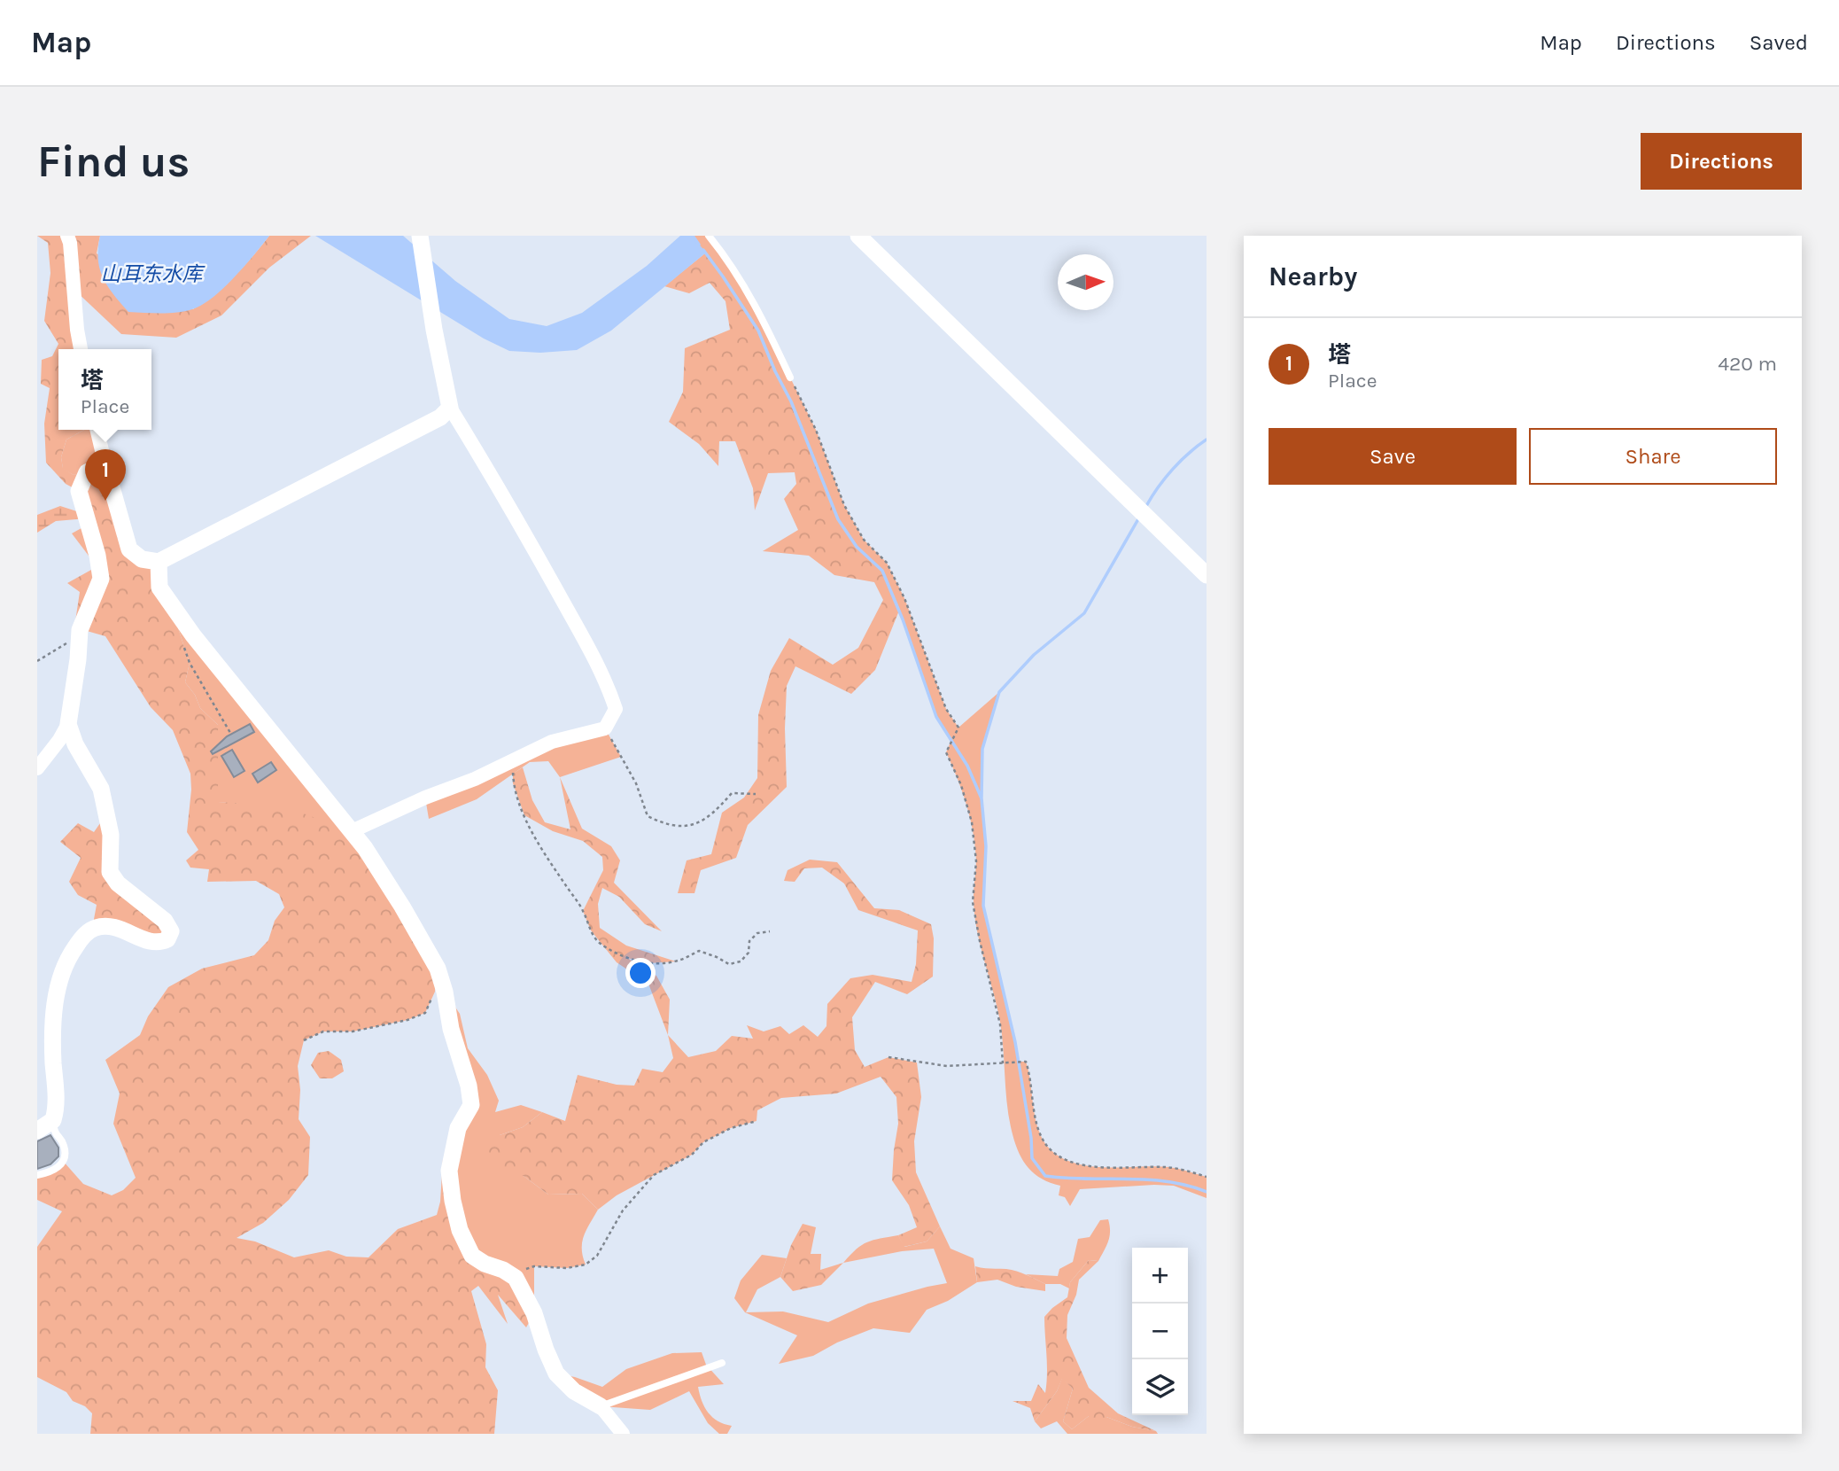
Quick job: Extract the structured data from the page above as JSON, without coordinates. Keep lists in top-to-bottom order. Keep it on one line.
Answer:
{"water":["山耳东水库"],"north":"right","page":{"header":"Map","nav":["Map","Directions","Saved"],"buttons":["Directions",["Save","Share"]],"title":"Find us","heading":"Nearby","list":[{"mark":"1","name":"塔","note":"Place","value":"420 m"}],"popup":["塔","Place"],"pins":"1","map_buttons":["+","−"]}}
